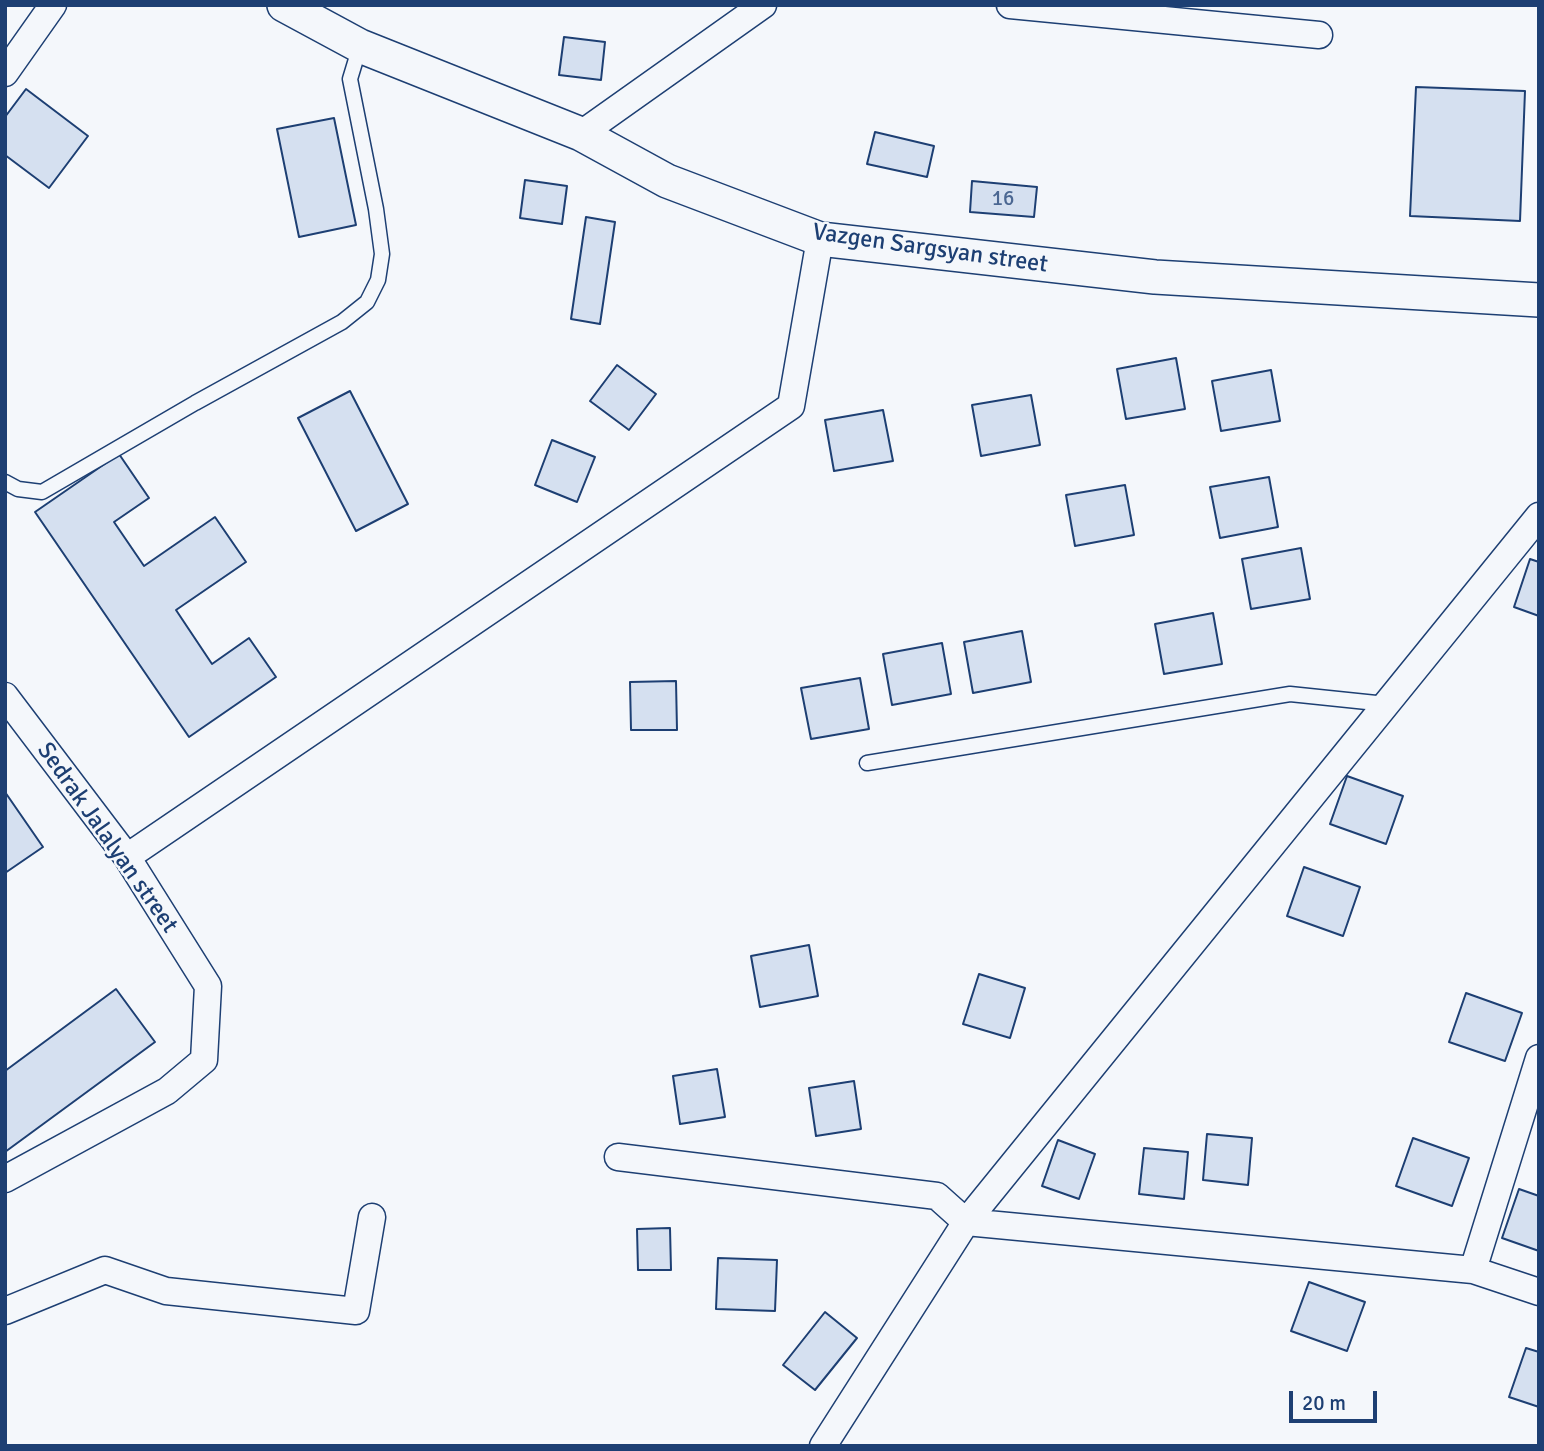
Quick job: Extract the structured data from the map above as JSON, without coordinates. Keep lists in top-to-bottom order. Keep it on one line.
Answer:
{"streets":{"street":["Vazgen Sargsyan street","Sedrak Jalalyan street"]},"house_numbers":["16"],"scale_bar":"20 m"}
